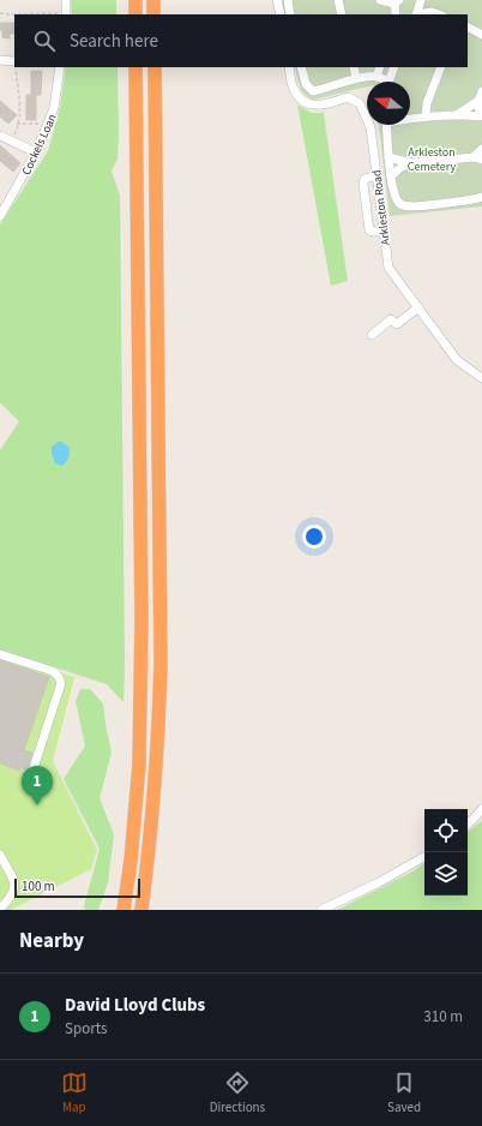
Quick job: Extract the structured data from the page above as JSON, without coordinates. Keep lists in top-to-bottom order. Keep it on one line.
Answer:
{"streets":{"street":["Cockels Loan","Arkleston Road"]},"parks":["Arkleston Cemetery"],"scale_bar":"100 m","north":"left","page":{"search":"Search here","pins":"1","scale":"100 m","heading":"Nearby","list":[{"mark":"1","name":"David Lloyd Clubs","note":"Sports","value":"310 m"}],"nav":["Map","Directions","Saved"]}}
